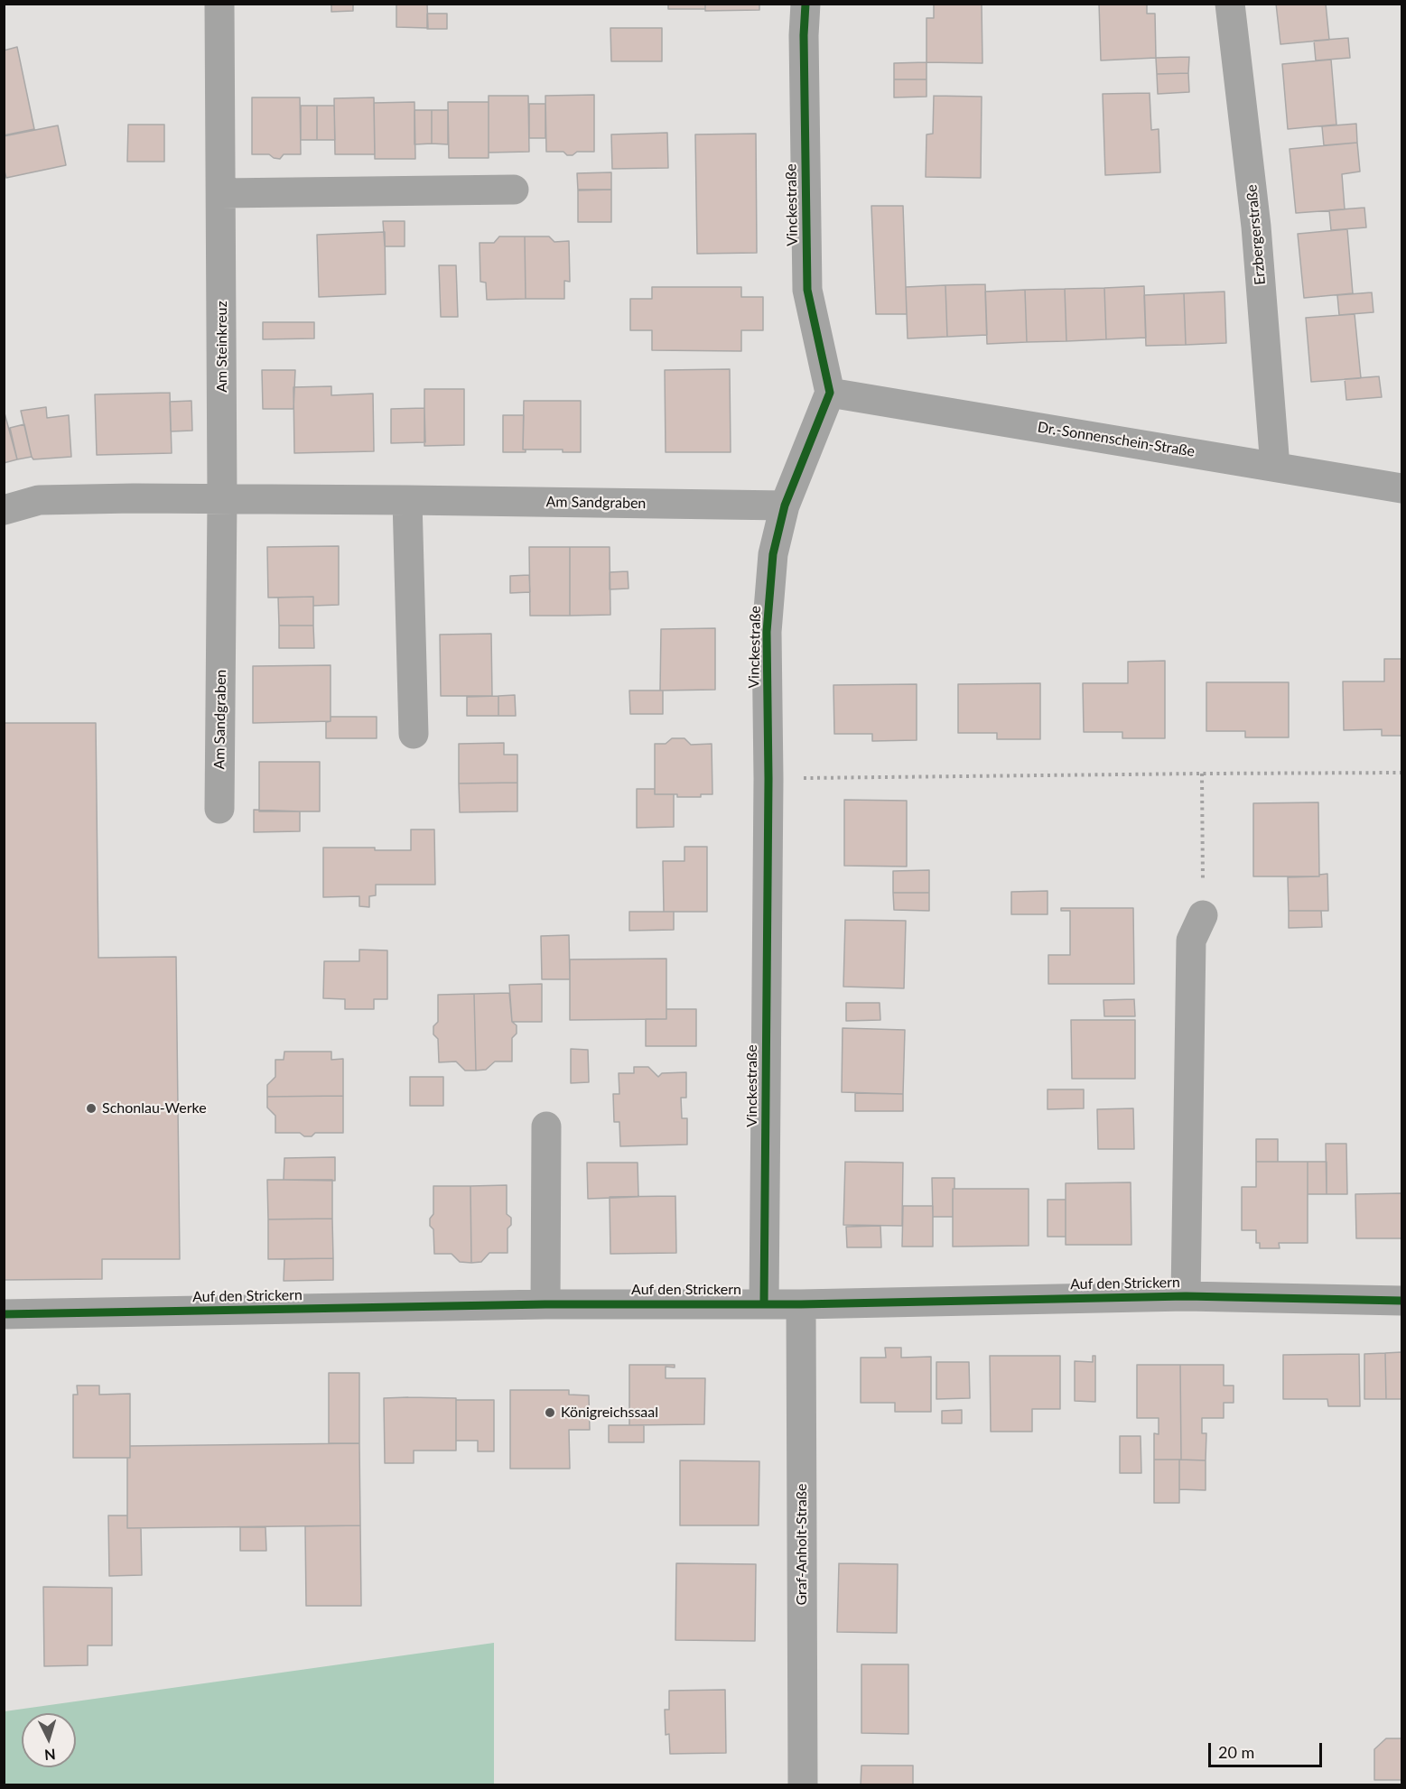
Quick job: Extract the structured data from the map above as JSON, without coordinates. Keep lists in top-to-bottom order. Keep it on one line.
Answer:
{"streets":{"street":["Vinckestraße","Erzbergerstraße","Am Steinkreuz","Dr.-Sonnenschein-Straße","Am Sandgraben","Auf den Strickern","Graf-Anholt-Straße"]},"crossings":[["Vinckestraße","Dr.-Sonnenschein-Straße"],["Vinckestraße","Am Sandgraben"],["Vinckestraße","Auf den Strickern"],["Erzbergerstraße","Dr.-Sonnenschein-Straße"],["Am Steinkreuz","Am Sandgraben"],["Auf den Strickern","Graf-Anholt-Straße"]],"places":["Schonlau-Werke","Königreichssaal"],"scale_bar":"20 m","north":"bottom"}
